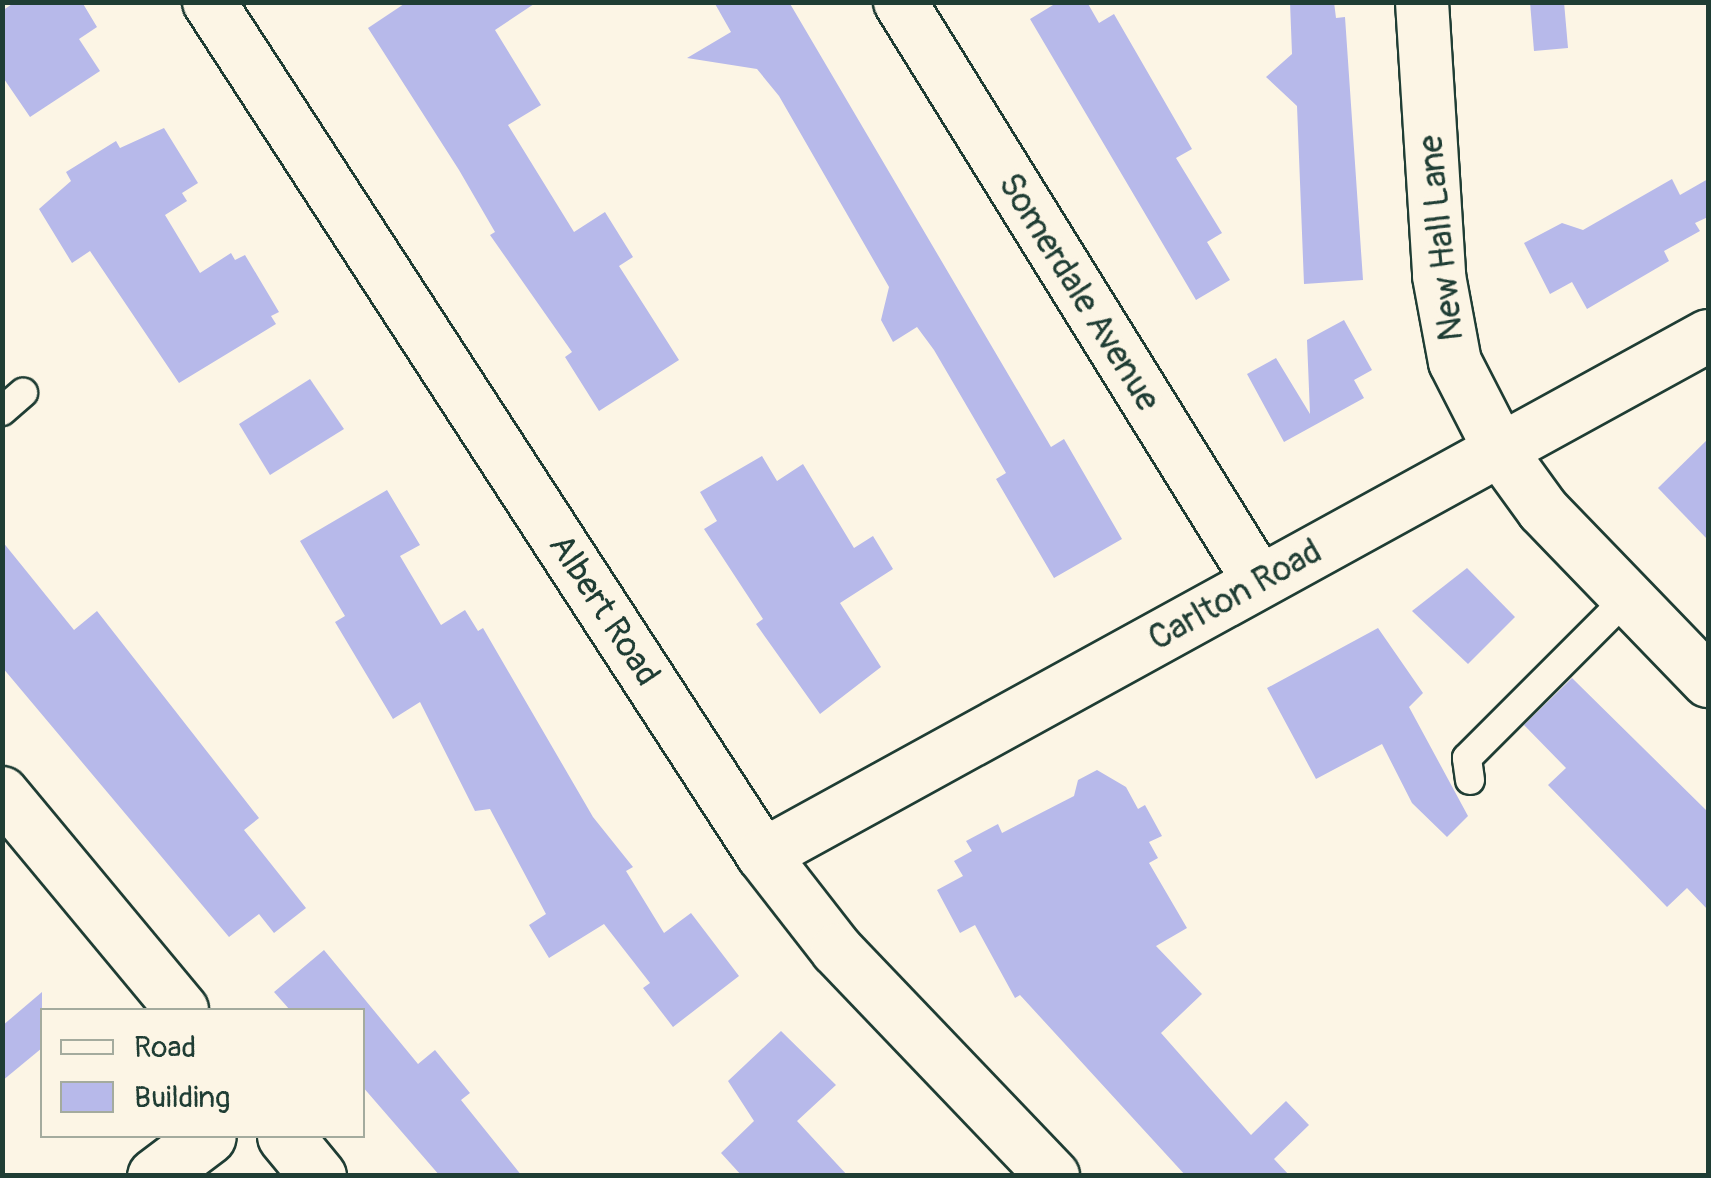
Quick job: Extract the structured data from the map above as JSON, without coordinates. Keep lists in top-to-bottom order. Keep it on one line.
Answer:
{"streets":{"street":["New Hall Lane","Somerdale Avenue","Carlton Road","Albert Road"]},"crossings":[["New Hall Lane","Carlton Road"],["Somerdale Avenue","Carlton Road"],["Carlton Road","Albert Road"]],"legend":["Road","Building"]}
